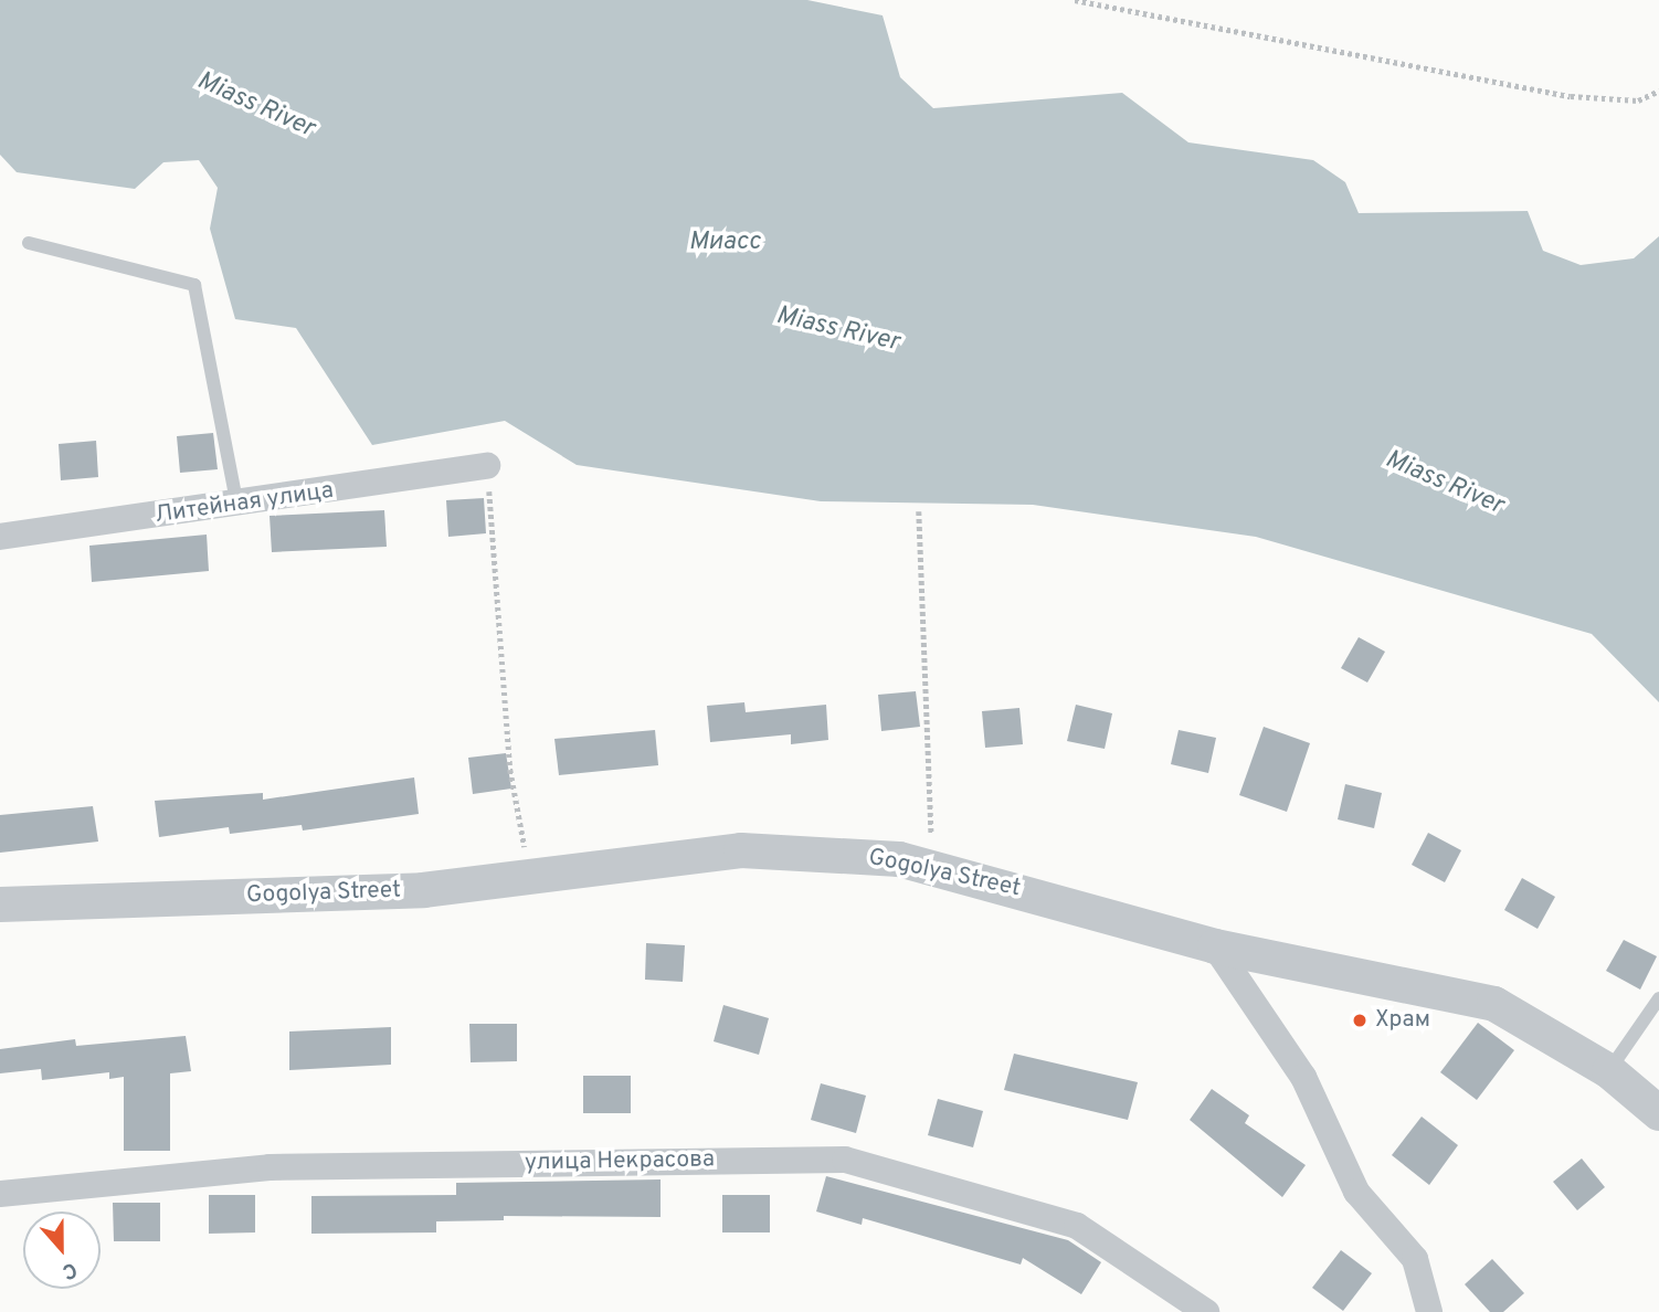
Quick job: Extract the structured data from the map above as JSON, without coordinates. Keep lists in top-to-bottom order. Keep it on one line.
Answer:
{"streets":{"street":["Литейная улица","Gogolya Street","улица Некрасова"]},"water":["Miass River","Миасс"],"places":["Храм"],"north":"bottom"}
